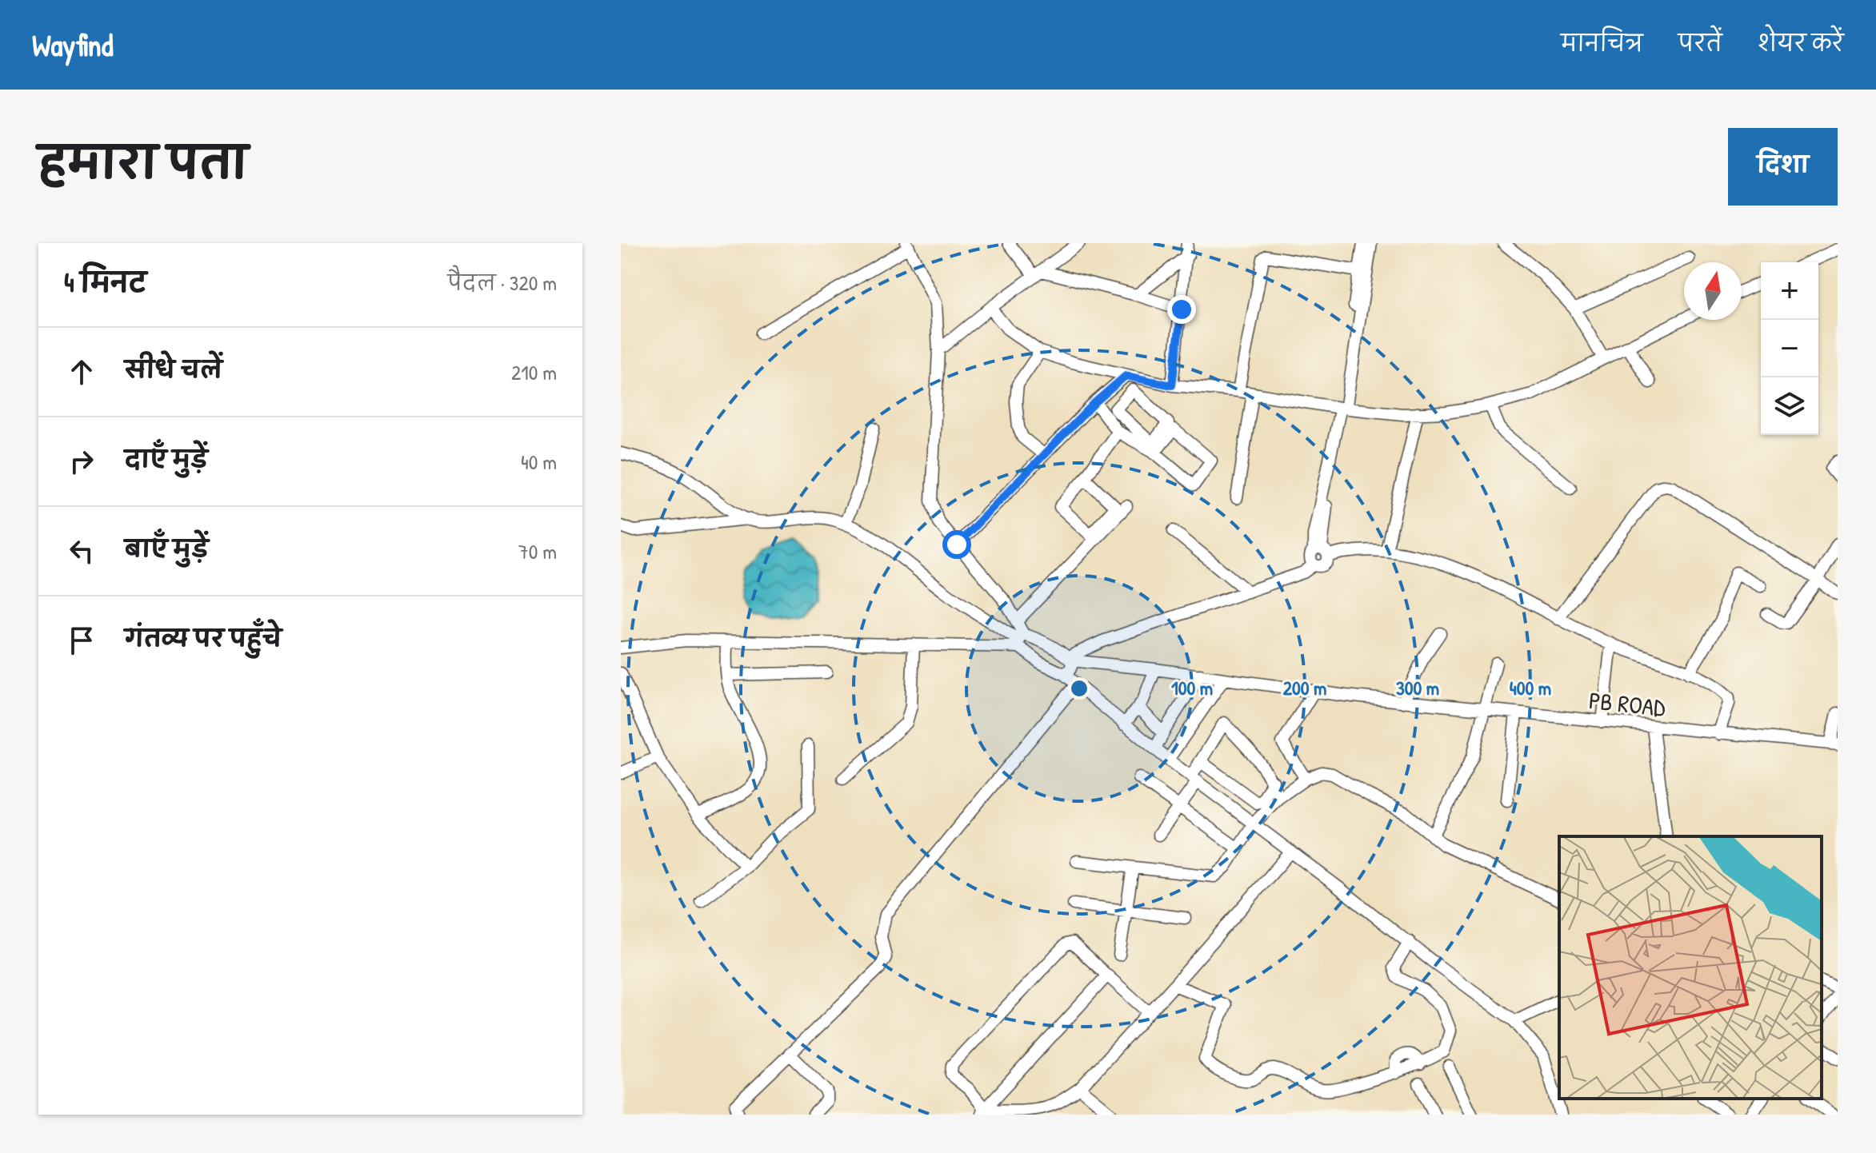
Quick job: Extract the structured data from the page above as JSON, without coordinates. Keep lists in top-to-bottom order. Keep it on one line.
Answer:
{"streets":{"street":["PB ROAD"]},"north":"top","page":{"header":"Wayfind","nav":["मानचित्र","परतें","शेयर करें"],"title":"हमारा पता","buttons":"दिशा","heading":["4 मिनट","पैदल · 320 m"],"map_buttons":["+","−"],"list":[["सीधे चलें","210 m"],["दाएँ मुड़ें","40 m"],["बाएँ मुड़ें","70 m"],"गंतव्य पर पहुँचे"]},"rings":["100 m","200 m","300 m","400 m"]}
